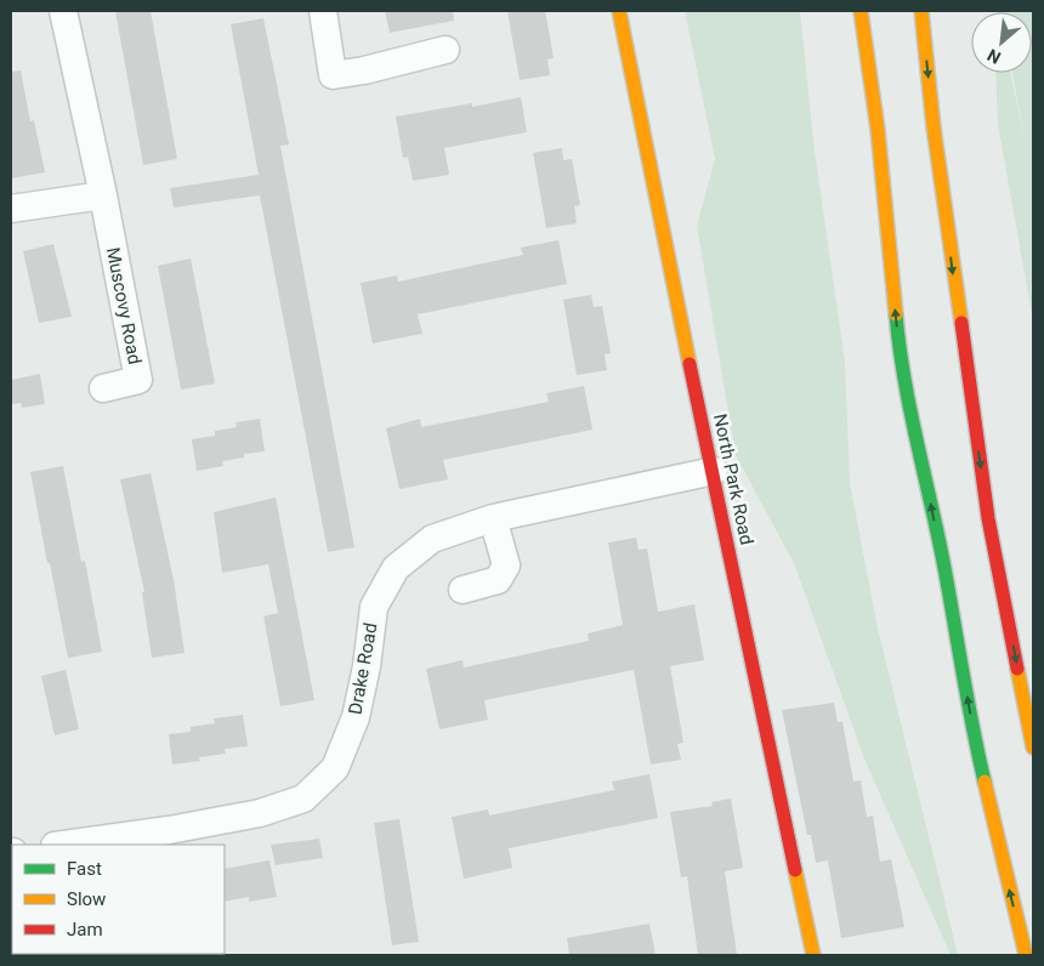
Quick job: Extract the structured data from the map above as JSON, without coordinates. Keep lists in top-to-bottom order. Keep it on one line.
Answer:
{"streets":{"main road":["North Park Road"],"street":["Muscovy Road","Drake Road"]},"crossings":[["North Park Road","Drake Road"]],"legend":["Fast","Slow","Jam"],"north":"bottom left"}
